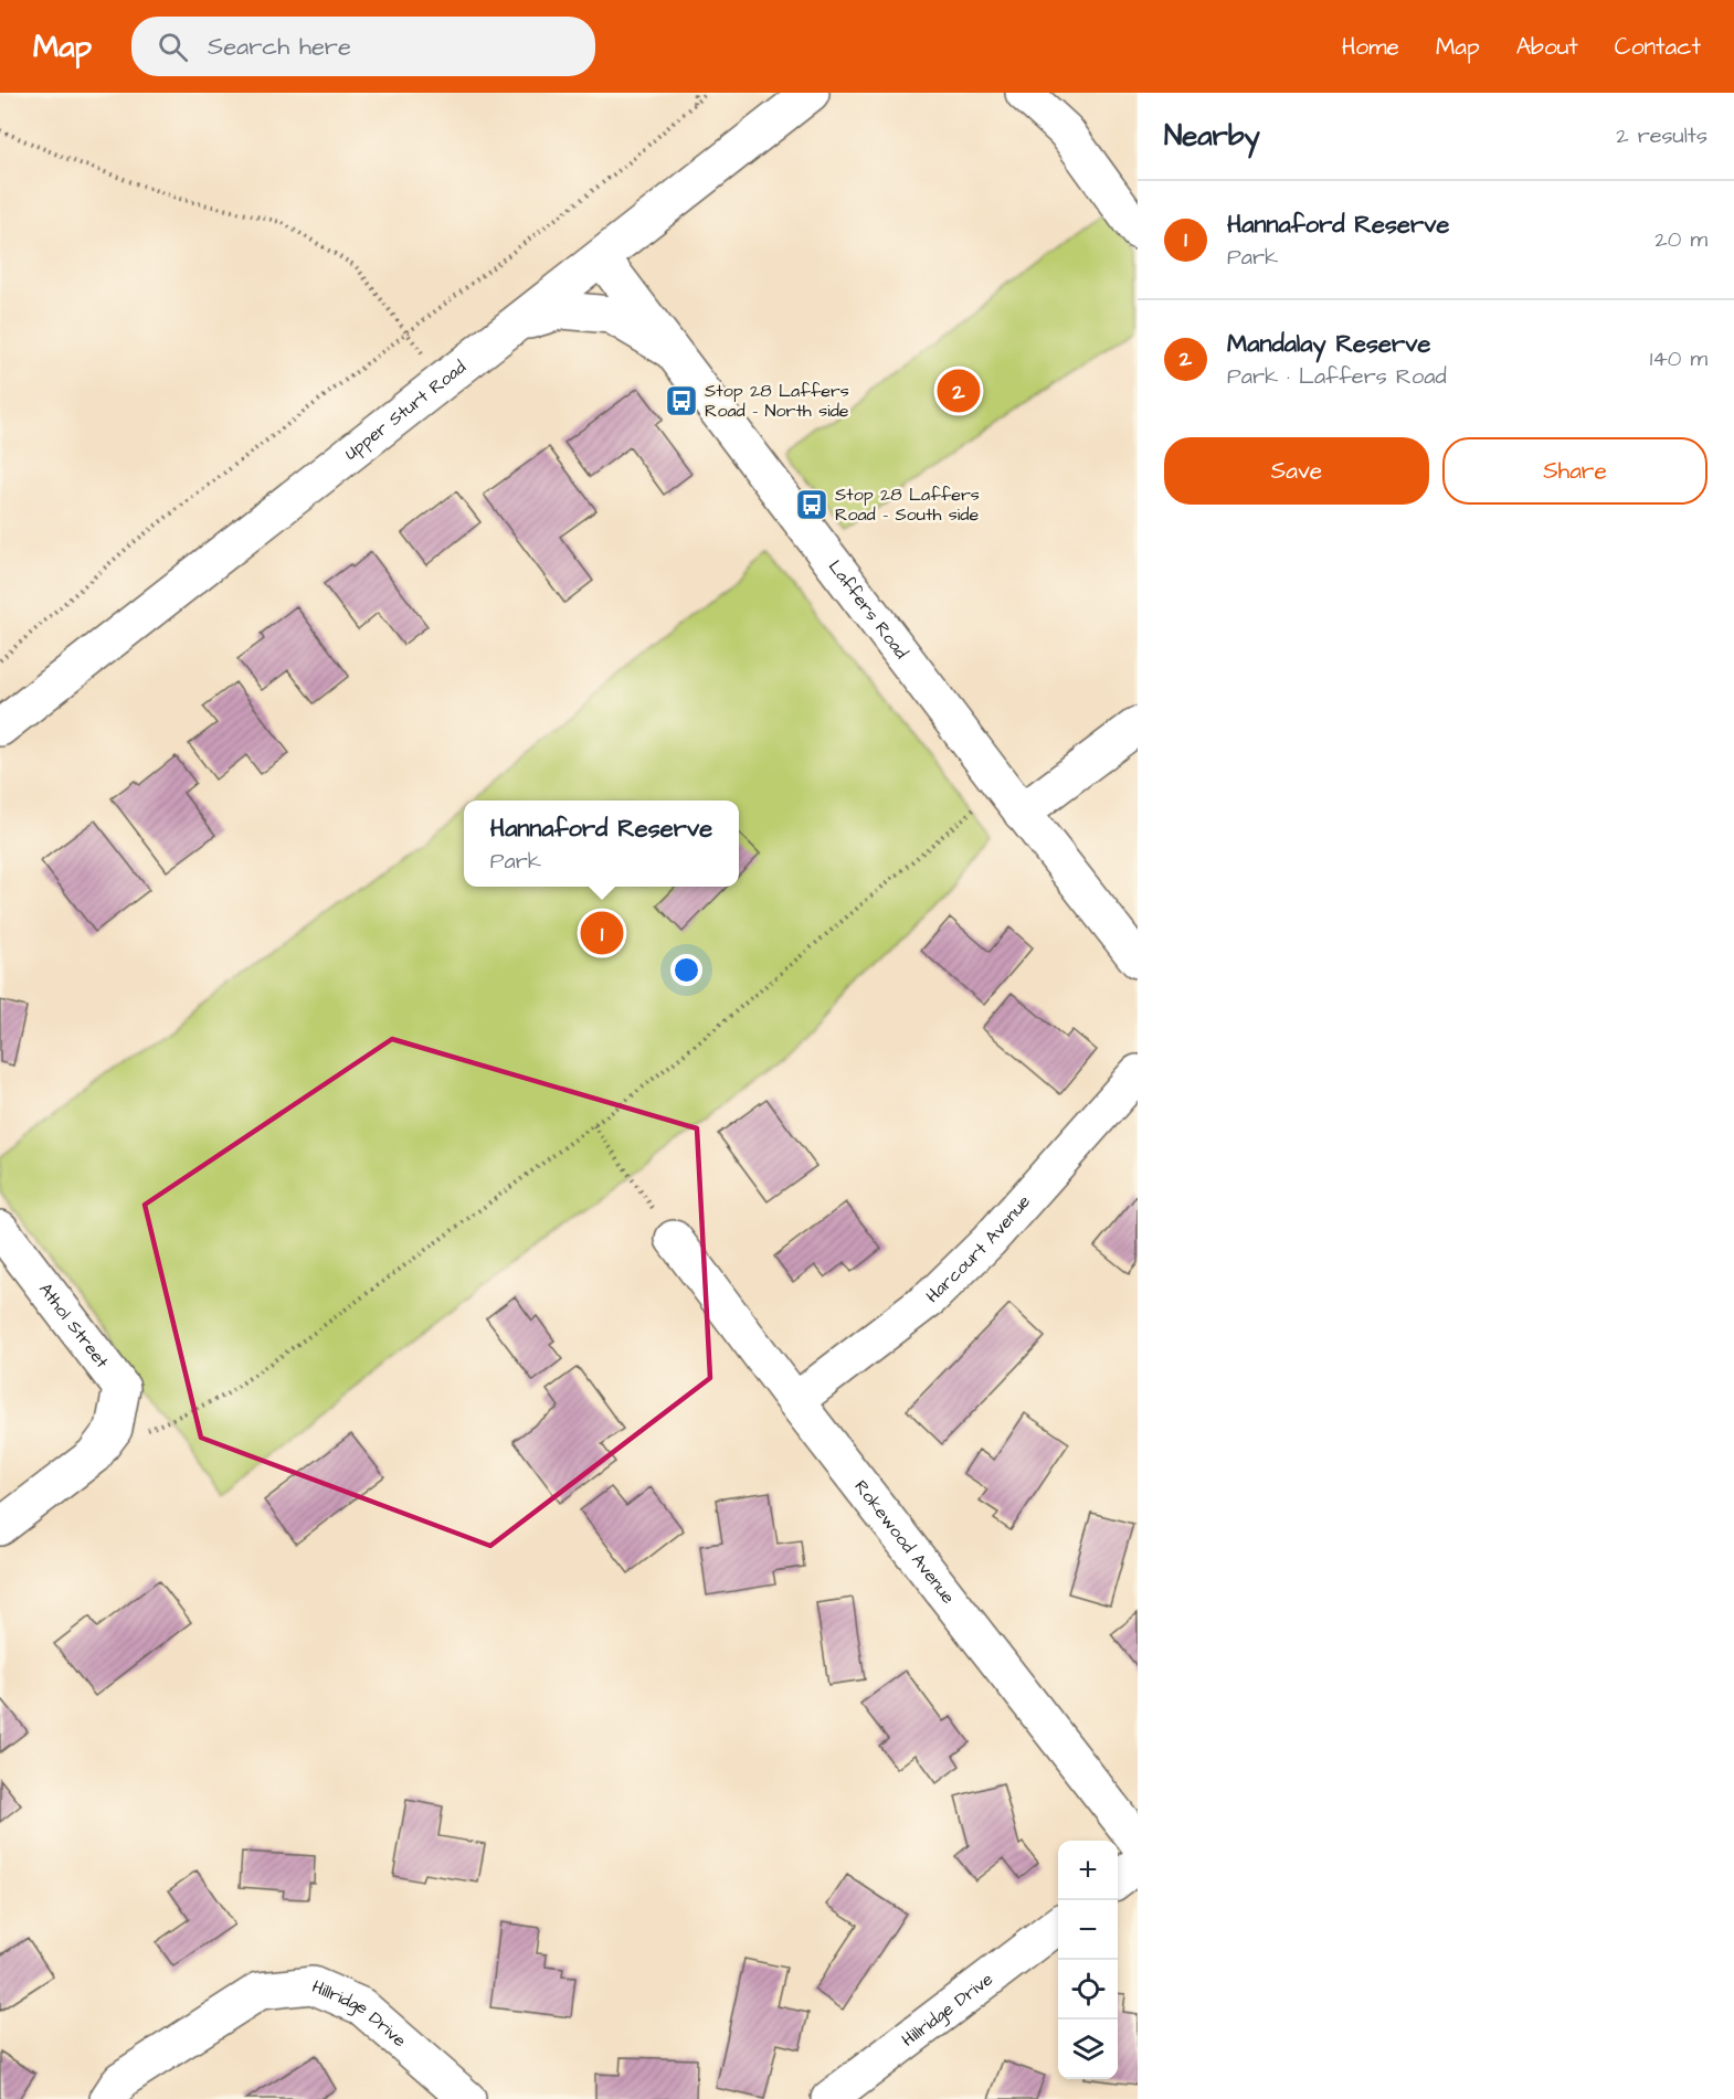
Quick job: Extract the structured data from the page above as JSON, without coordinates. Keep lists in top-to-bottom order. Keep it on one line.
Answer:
{"streets":{"street":["Upper Sturt Road","Laffers Road","Harcourt Avenue","Athol Street","Rokewood Avenue","Hillridge Drive"]},"crossings":[["Upper Sturt Road","Laffers Road"],["Harcourt Avenue","Rokewood Avenue"]],"places":{"bus stop":["Stop 28 Laffers Road - North side","Stop 28 Laffers Road - South side"]},"page":{"header":"Map","search":"Search here","nav":["Home","Map","About","Contact"],"heading":["Nearby","2 results"],"list":[{"mark":"1","name":"Hannaford Reserve","note":"Park","value":"20 m"},{"mark":"2","name":"Mandalay Reserve","note":"Park · Laffers Road","value":"140 m"}],"pins":["2","1"],"buttons":["Save","Share"],"popup":["Hannaford Reserve","Park"],"map_buttons":["+","−"]}}
